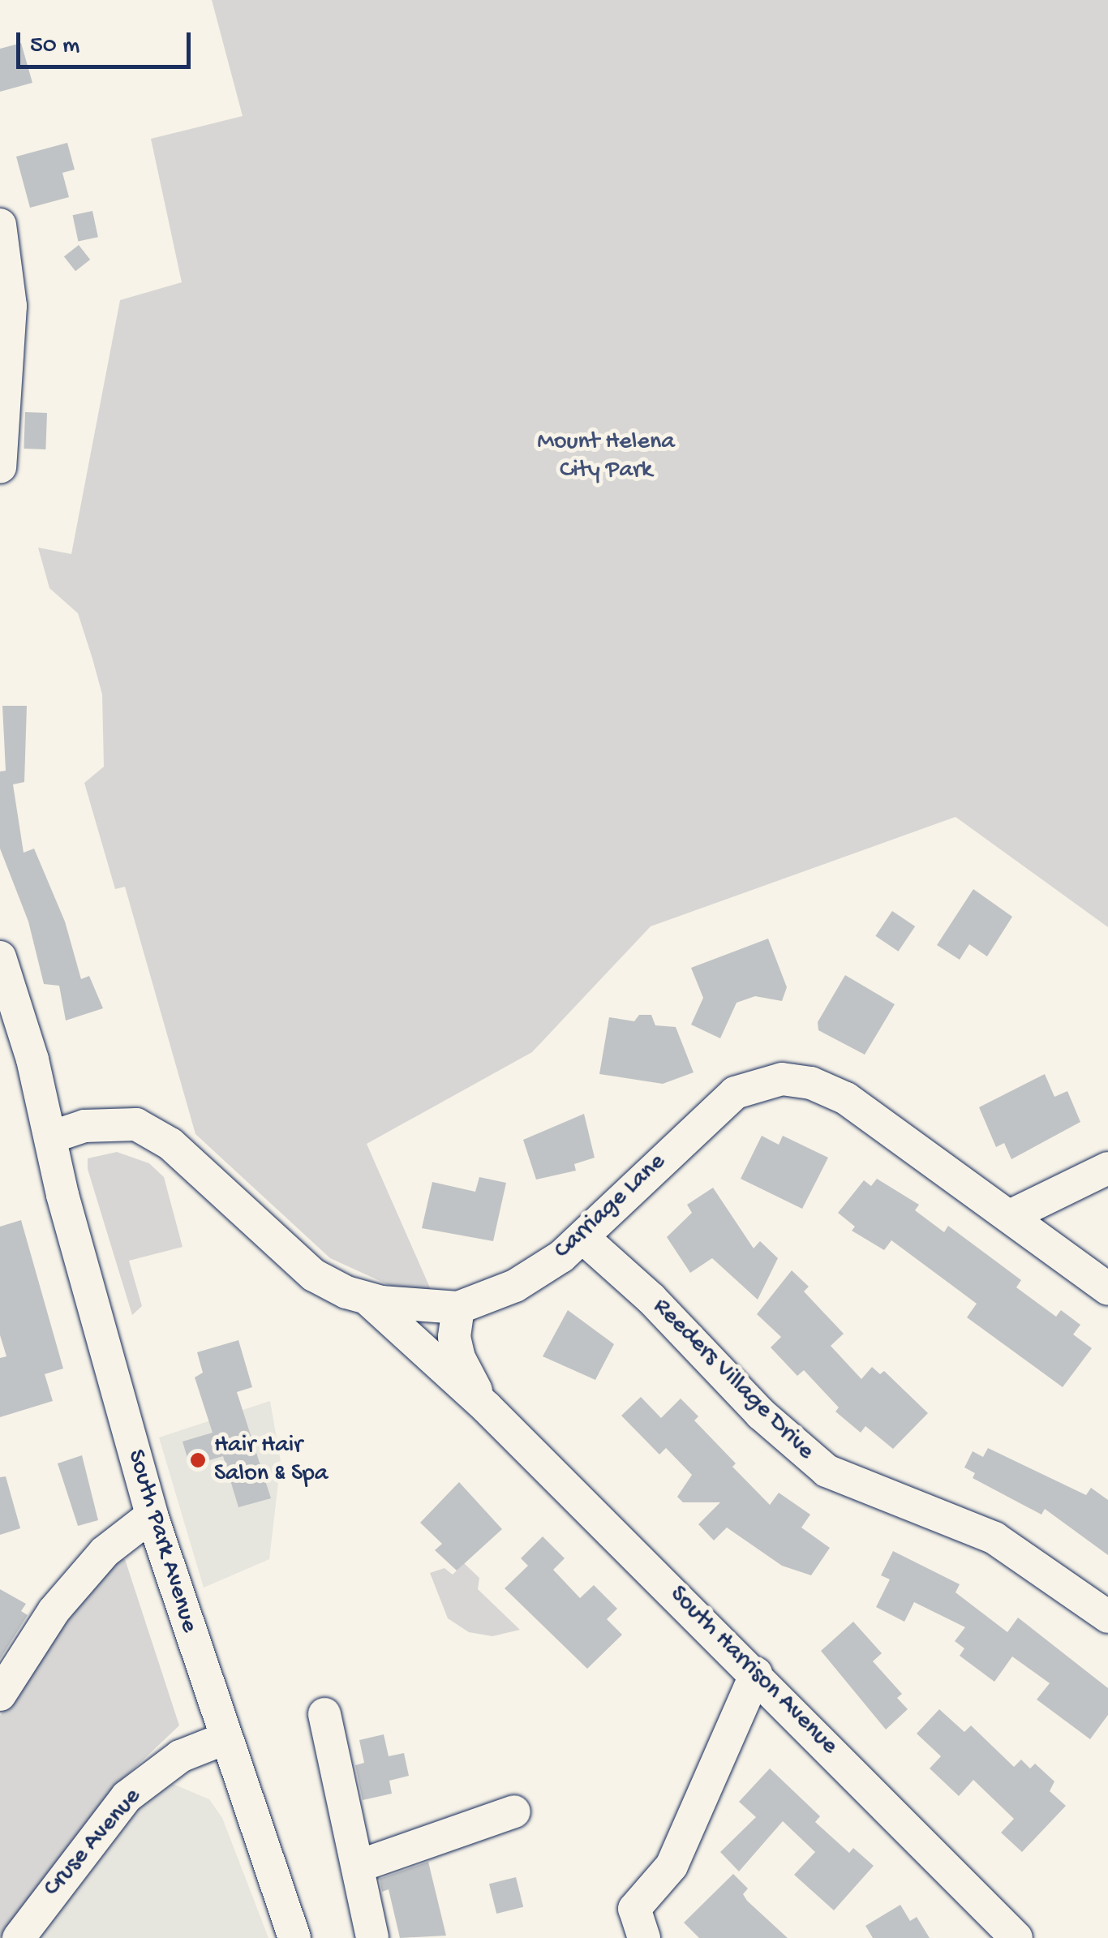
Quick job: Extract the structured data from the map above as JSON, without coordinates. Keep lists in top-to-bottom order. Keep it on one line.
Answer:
{"streets":{"street":["Carriage Lane","Reeders Village Drive","South Park Avenue","South Harrison Avenue","Cruse Avenue"]},"crossings":[["Carriage Lane","Reeders Village Drive"],["Carriage Lane","South Park Avenue"],["Carriage Lane","South Harrison Avenue"],["South Park Avenue","Cruse Avenue"]],"parks":["Mount Helena City Park"],"places":["Hair Hair Salon & Spa"],"scale_bar":"50 m"}
